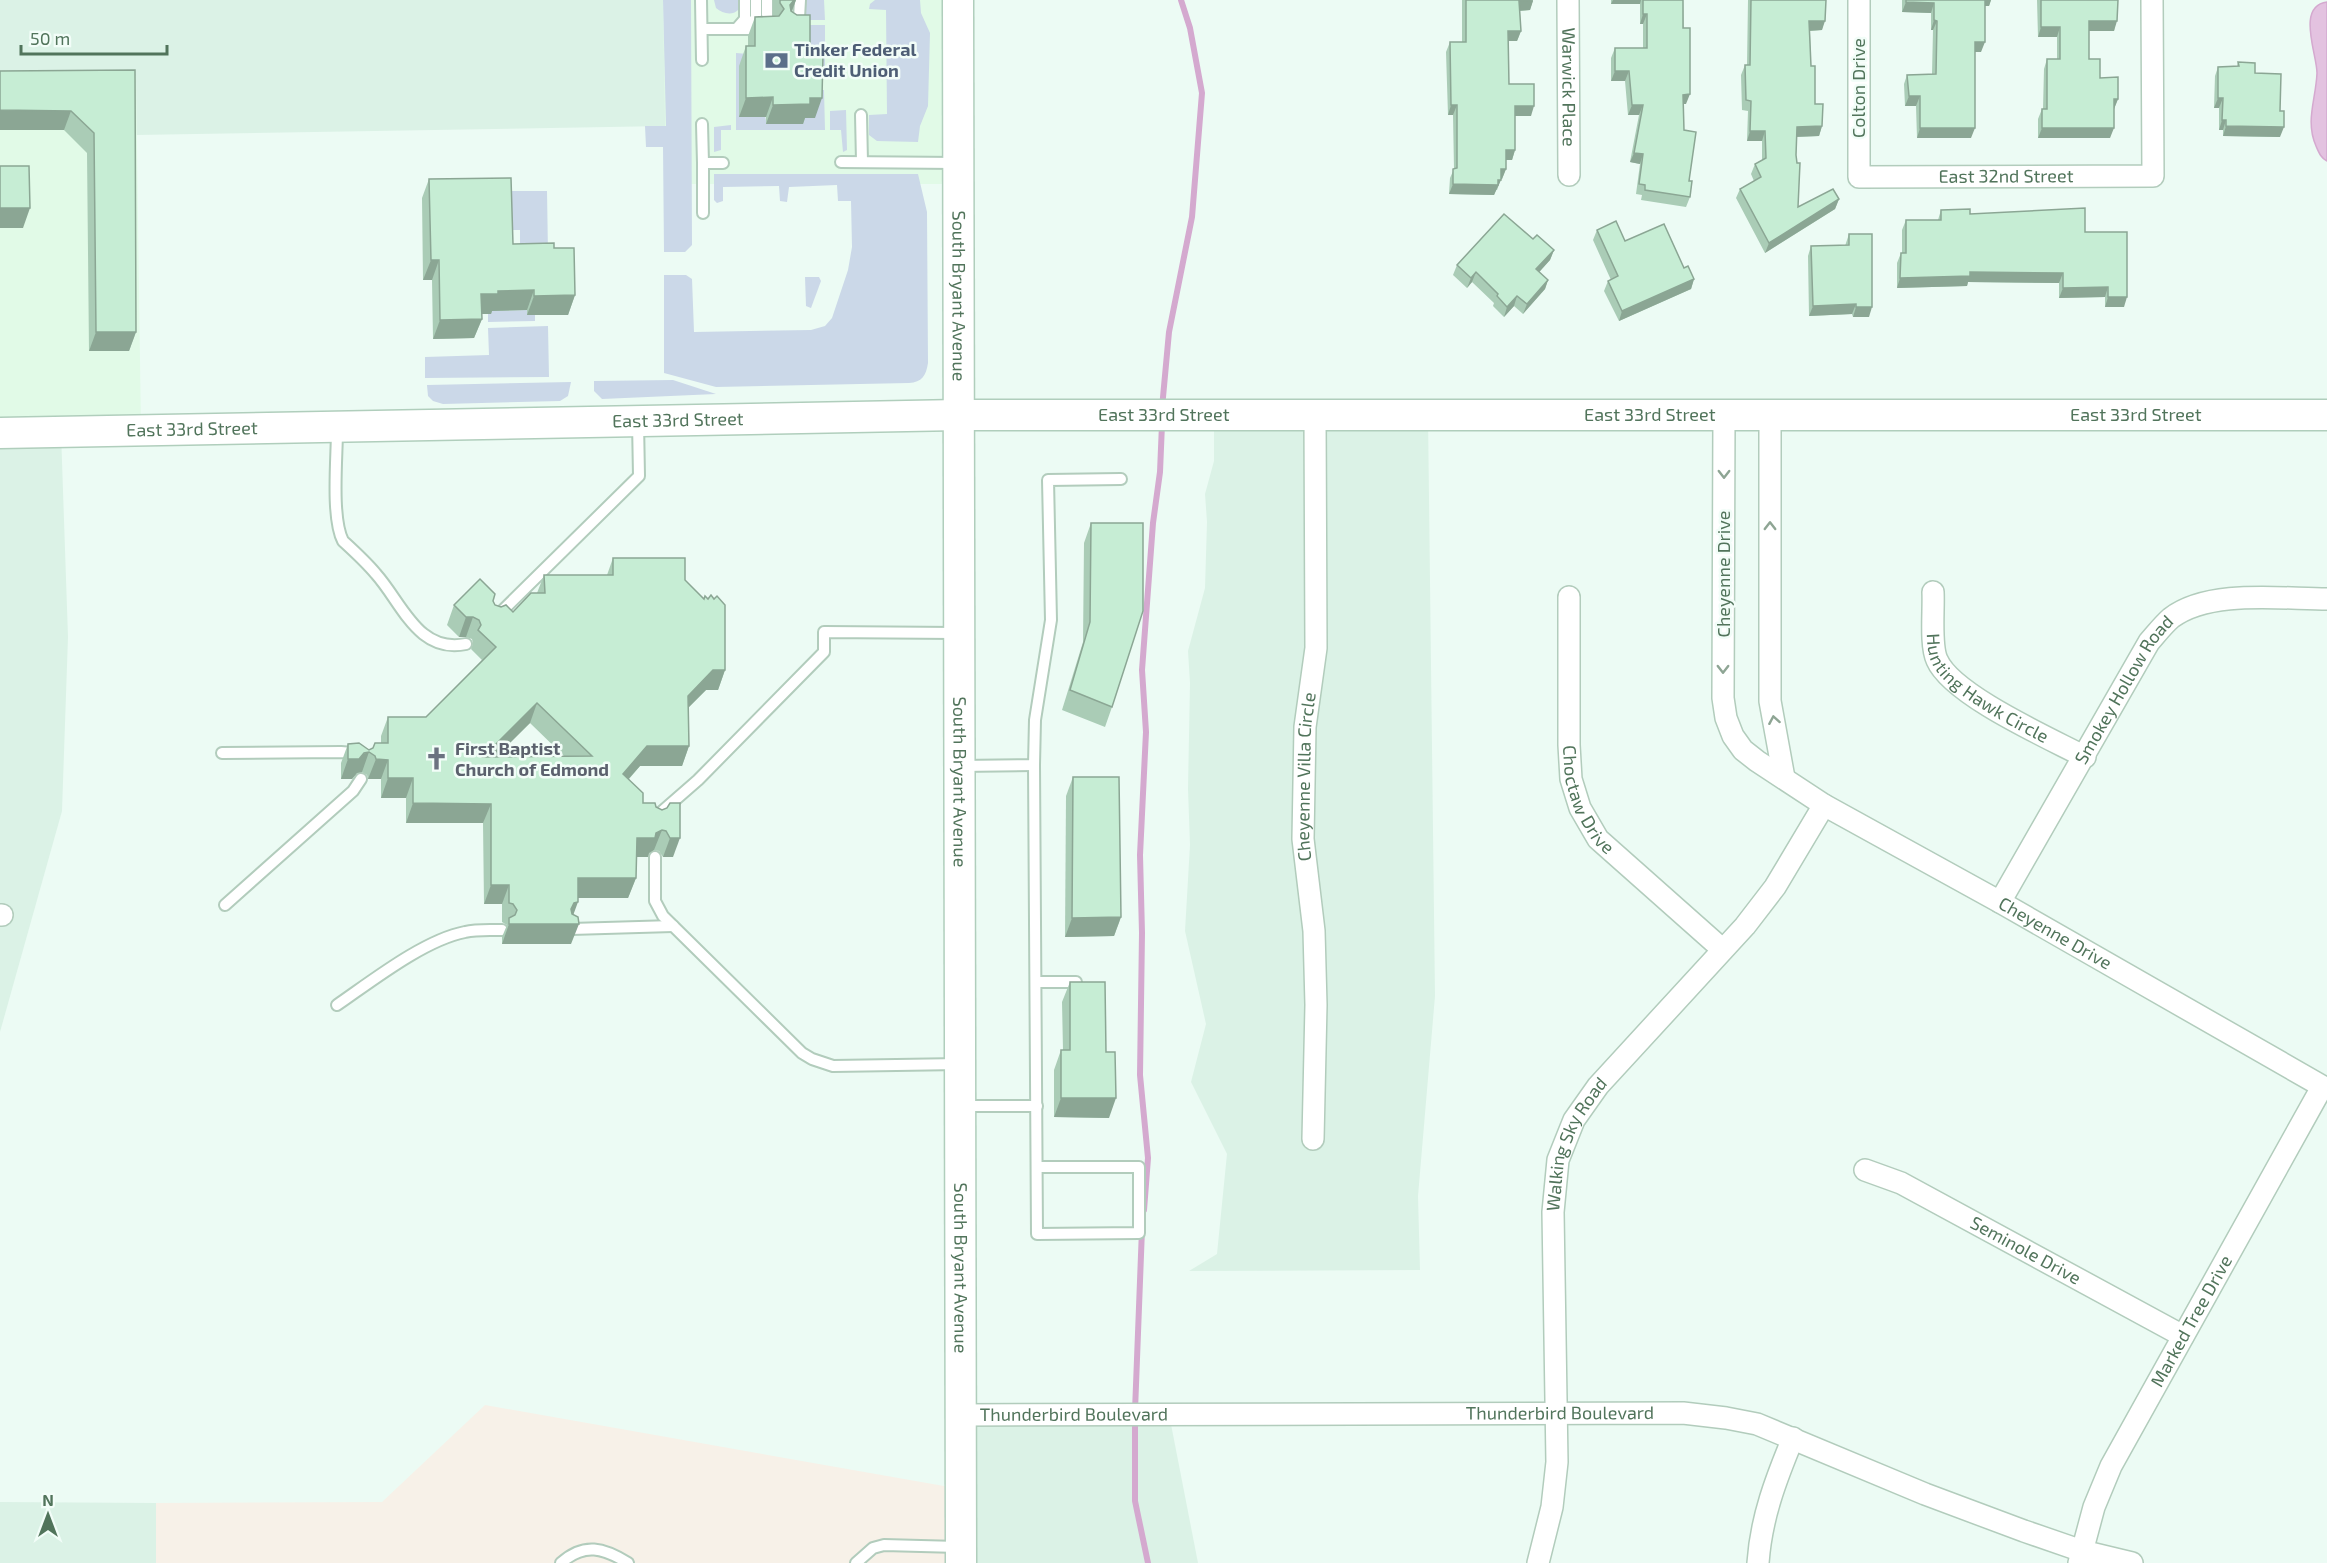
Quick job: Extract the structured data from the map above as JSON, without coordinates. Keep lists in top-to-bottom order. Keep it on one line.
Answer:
{"streets":{"street":["Warwick Place","Colton Drive","East 32nd Street","South Bryant Avenue","East 33rd Street","Cheyenne Drive","Hunting Hawk Circle","Smokey Hollow Road","Cheyenne Villa Circle","Choctaw Drive","Walking Sky Road","Seminole Drive","Marked Tree Drive","Thunderbird Boulevard"]},"crossings":[["Colton Drive","East 32nd Street"],["South Bryant Avenue","East 33rd Street"],["South Bryant Avenue","Thunderbird Boulevard"],["East 33rd Street","Cheyenne Drive"],["East 33rd Street","Cheyenne Villa Circle"],["Cheyenne Drive","Smokey Hollow Road"],["Cheyenne Drive","Walking Sky Road"],["Cheyenne Drive","Marked Tree Drive"],["Hunting Hawk Circle","Smokey Hollow Road"],["Choctaw Drive","Walking Sky Road"],["Walking Sky Road","Thunderbird Boulevard"],["Seminole Drive","Marked Tree Drive"],["Marked Tree Drive","Thunderbird Boulevard"]],"places":{"bank":["Tinker Federal Credit Union"],"church":["First Baptist Church of Edmond"]},"scale_bar":"50 m","north":"top"}
